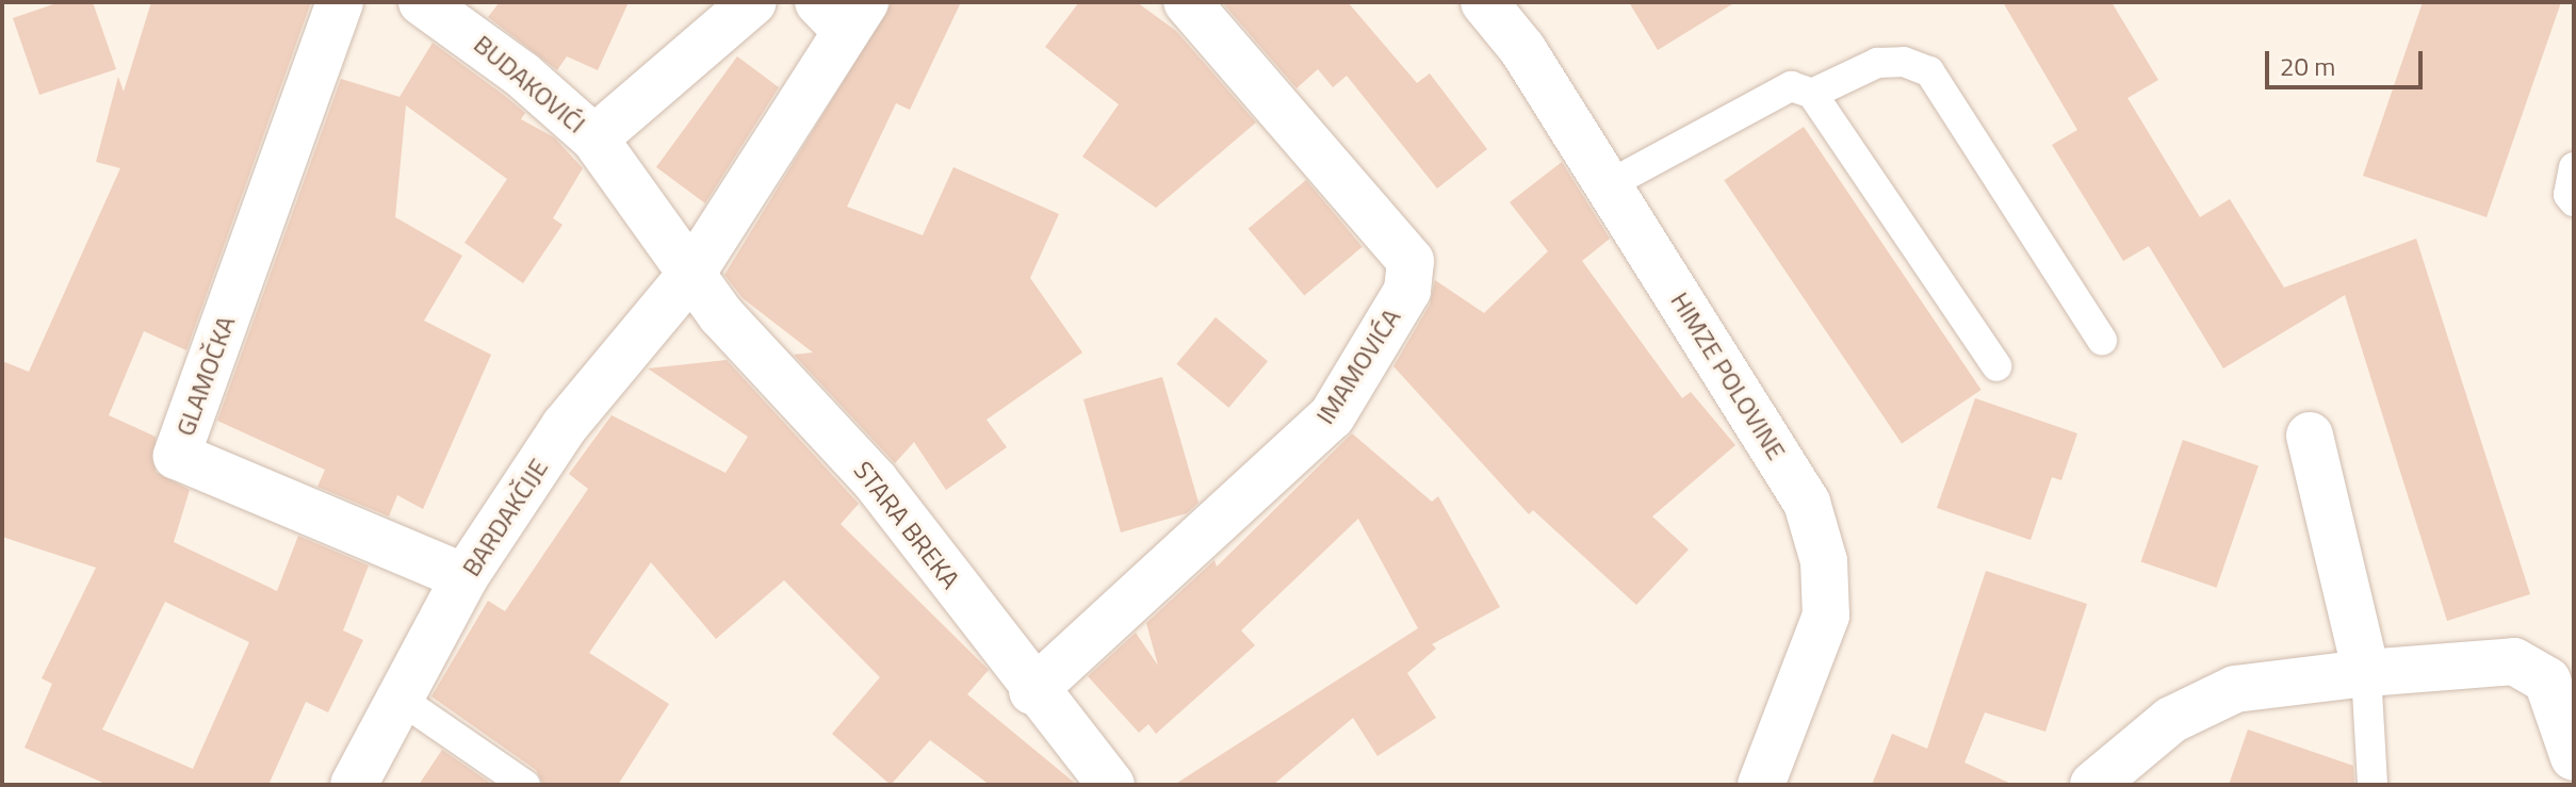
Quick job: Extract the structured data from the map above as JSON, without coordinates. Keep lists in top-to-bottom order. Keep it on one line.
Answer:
{"streets":{"street":["BUDAKOVIĆI","IMAMOVIĆA","GLAMOČKA","HIMZE POLOVINE","BARDAKČIJE","STARA BREKA"]},"crossings":[["IMAMOVIĆA","STARA BREKA"],["GLAMOČKA","BARDAKČIJE"],["BARDAKČIJE","STARA BREKA"]],"scale_bar":"20 m"}
